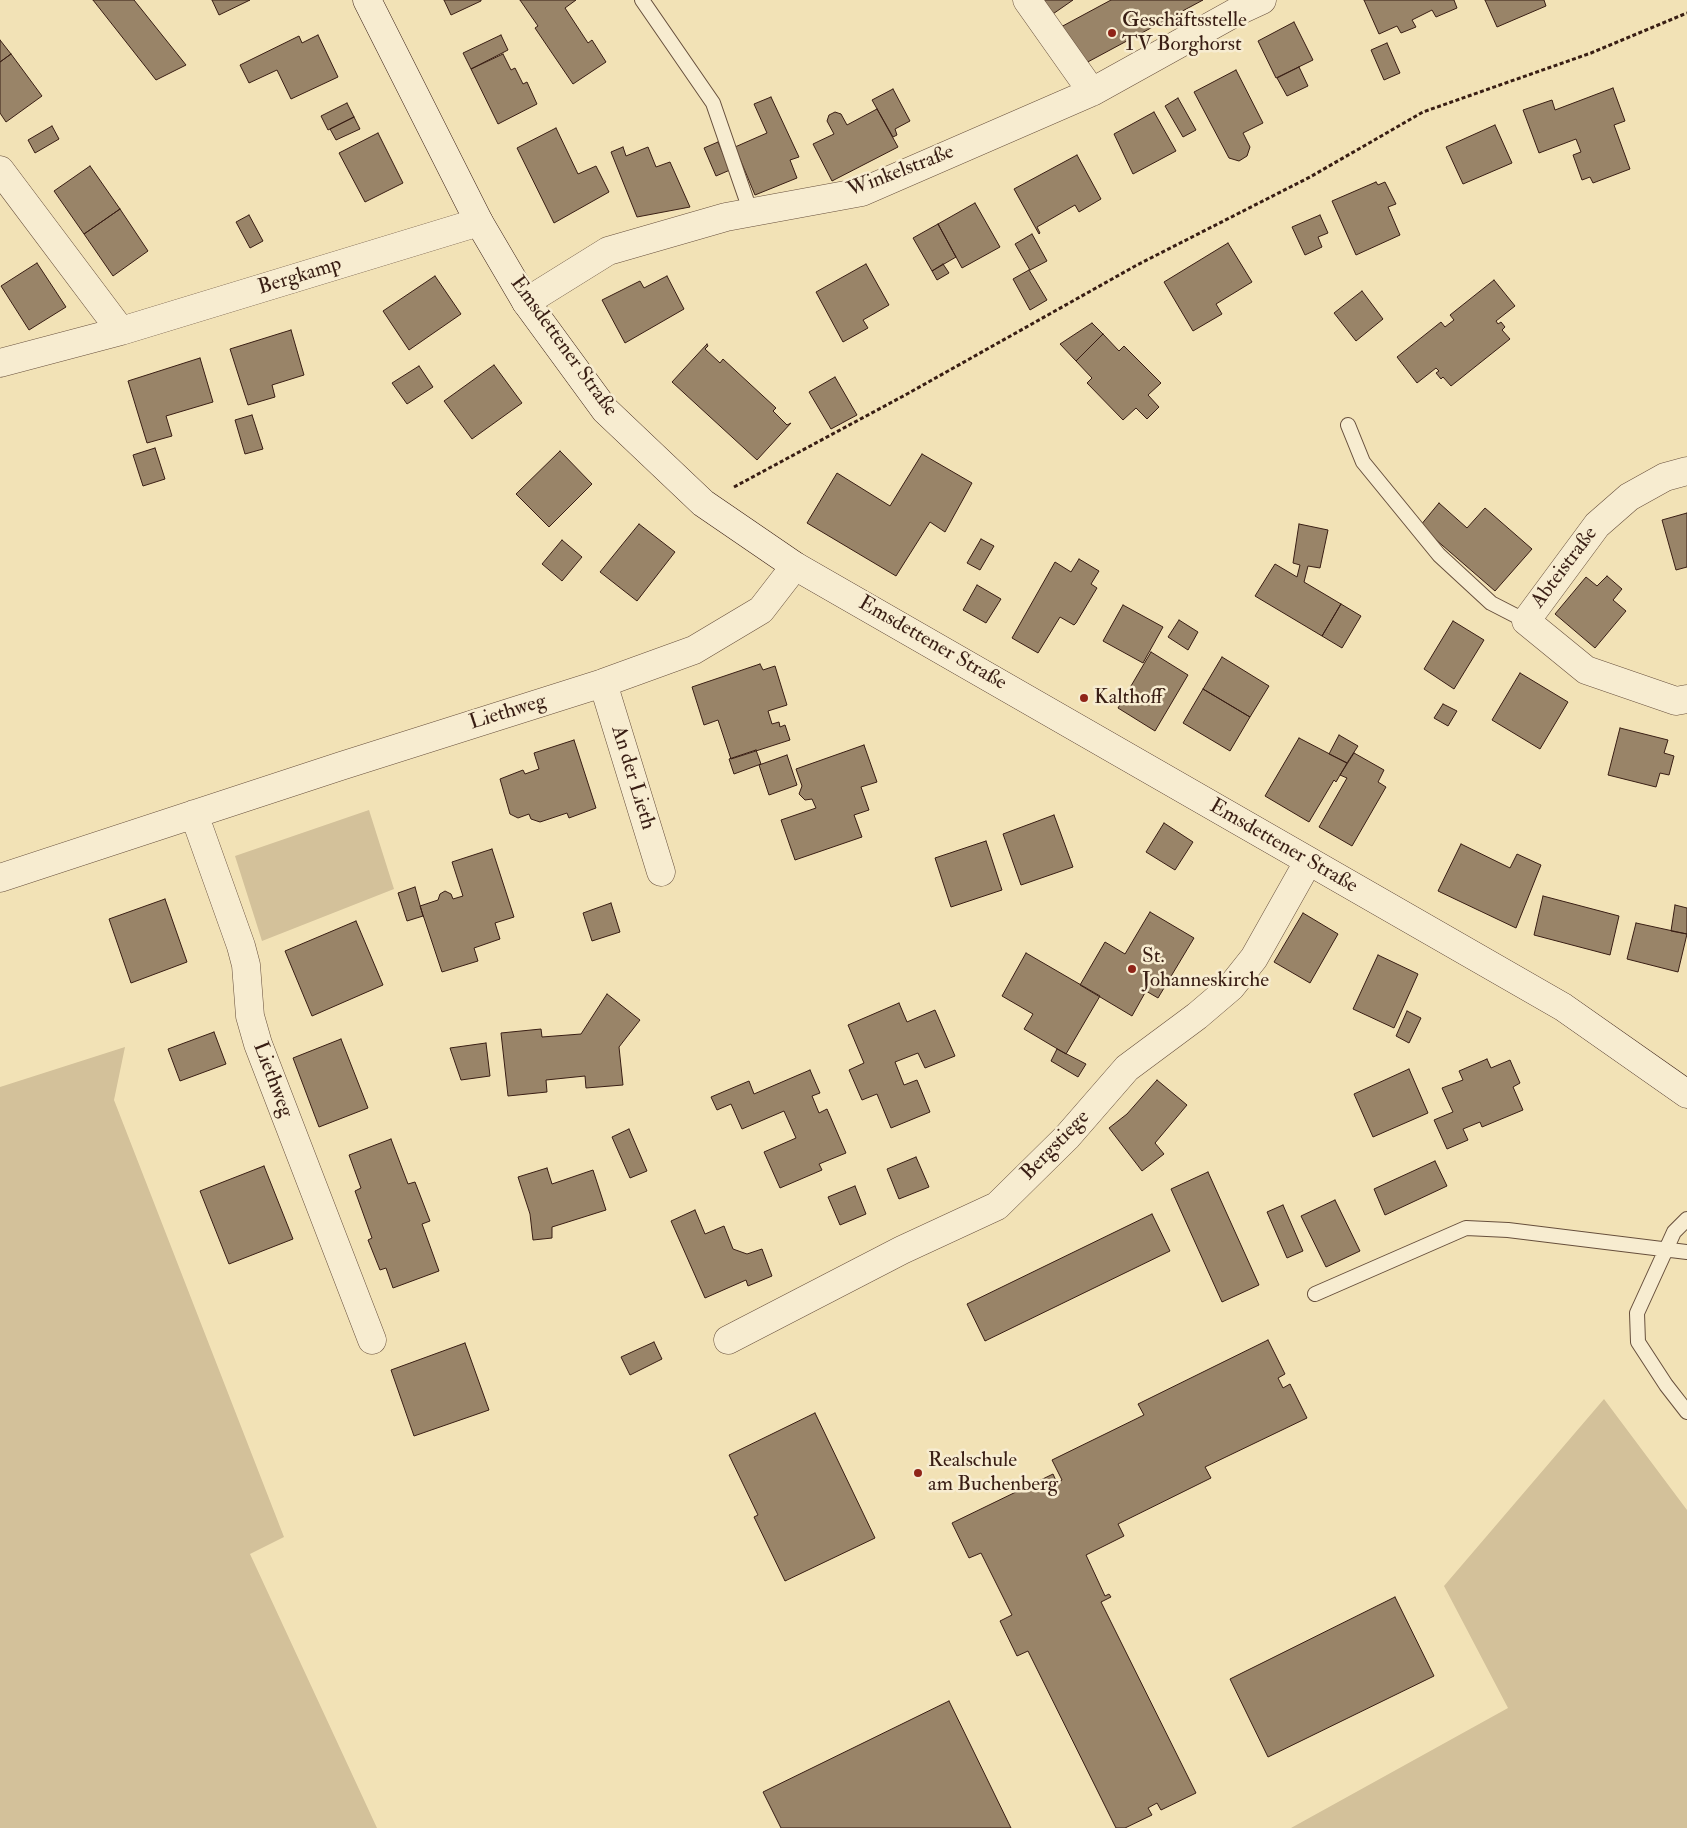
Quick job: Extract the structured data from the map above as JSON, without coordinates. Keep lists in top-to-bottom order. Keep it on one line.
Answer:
{"streets":{"street":["Winkelstraße","Bergkamp","Emsdettener Straße","Abteistraße","Liethweg","An der Lieth","Bergstiege"]},"crossings":[["Winkelstraße","Emsdettener Straße"],["Bergkamp","Emsdettener Straße"],["Emsdettener Straße","Liethweg"],["Emsdettener Straße","Bergstiege"],["Liethweg","An der Lieth"]],"places":["Geschäftsstelle TV Borghorst","Kalthoff","St. Johanneskirche","Realschule am Buchenberg"]}
